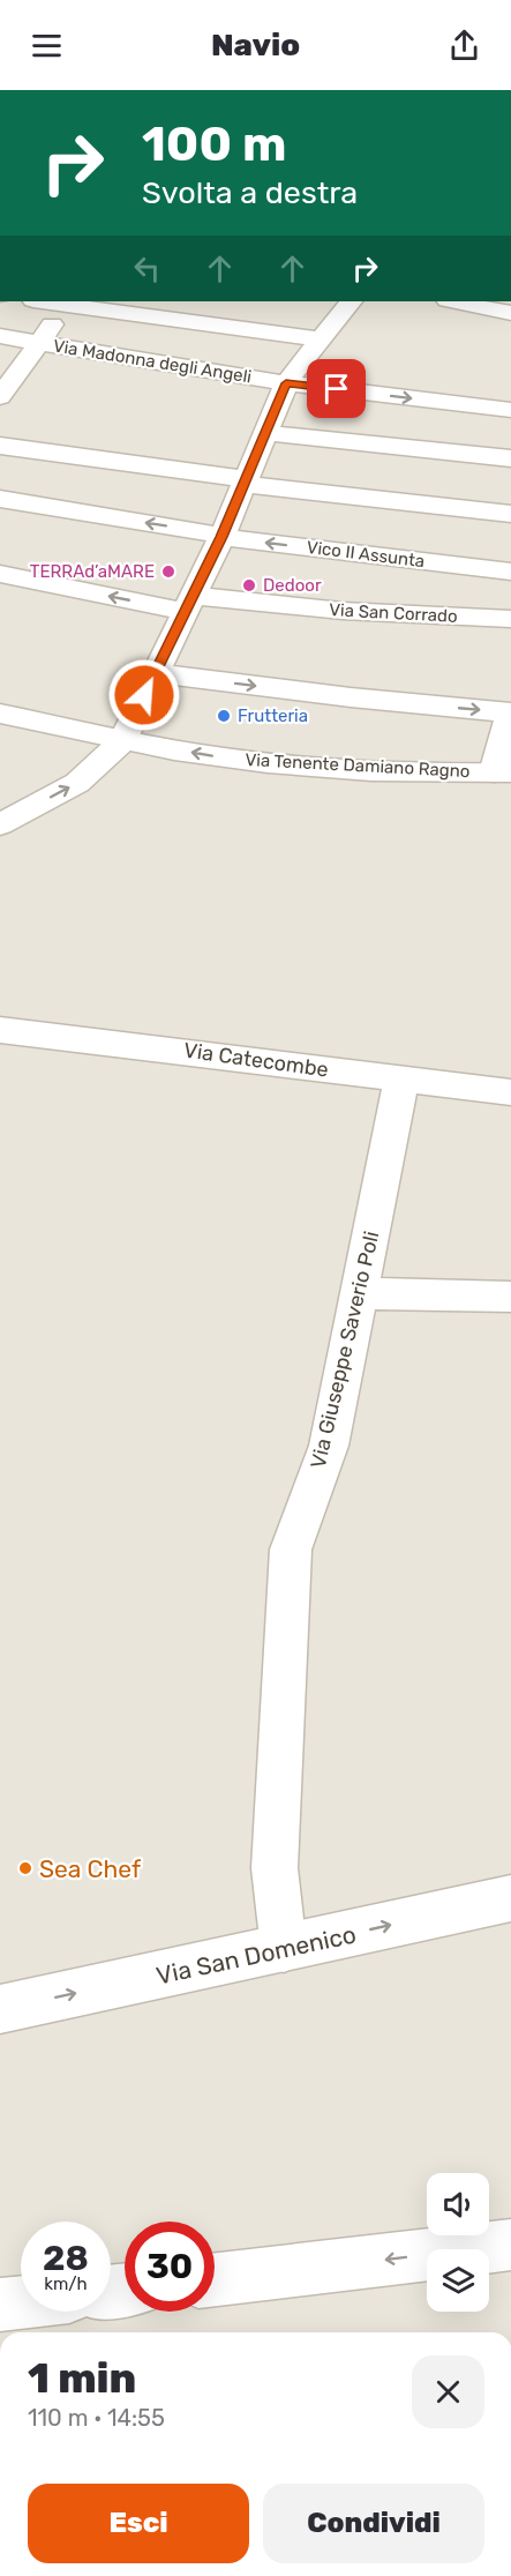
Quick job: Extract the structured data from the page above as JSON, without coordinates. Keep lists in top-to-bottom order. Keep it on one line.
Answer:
{"streets":{"street":["Via Madonna degli Angeli","Vico II Assunta","Via San Corrado","Via Tenente Damiano Ragno","Via Catecombe","Via Giuseppe Saverio Poli","Via San Domenico"]},"crossings":[["Via Catecombe","Via Giuseppe Saverio Poli"],["Via Giuseppe Saverio Poli","Via San Domenico"]],"places":["TERRAd’aMARE","Dedoor","Frutteria","Sea Chef"],"page":{"header":"Navio","turn":["100 m","Svolta a destra"],"speed":"28 km/h","limit":"30","heading":["1 min","110 m · 14:55"],"buttons":["Esci","Condividi"]}}
